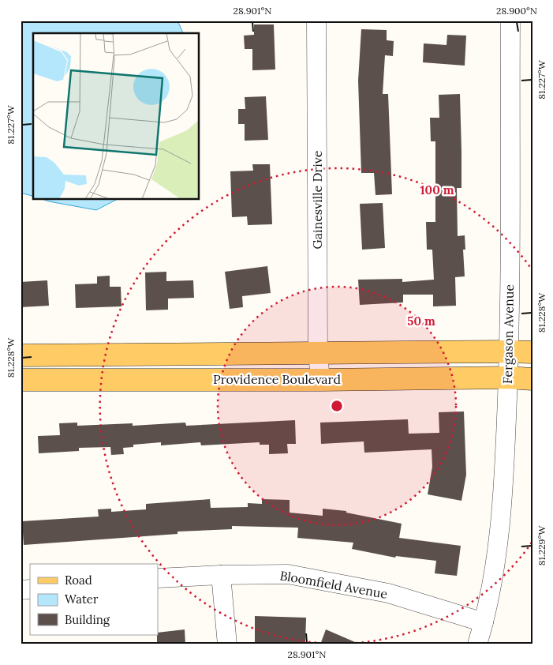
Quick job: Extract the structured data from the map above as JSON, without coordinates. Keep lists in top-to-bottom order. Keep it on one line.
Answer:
{"streets":{"main road":["Providence Boulevard"],"street":["Gainesville Drive","Fergason Avenue","Bloomfield Avenue"]},"crossings":[["Gainesville Drive","Providence Boulevard"],["Fergason Avenue","Providence Boulevard"],["Fergason Avenue","Bloomfield Avenue"]],"legend":["Road","Water","Building"],"coordinates":["28.901°N","28.900°N","81.227°W","81.228°W","81.229°W"],"rings":["100 m","50 m"]}
